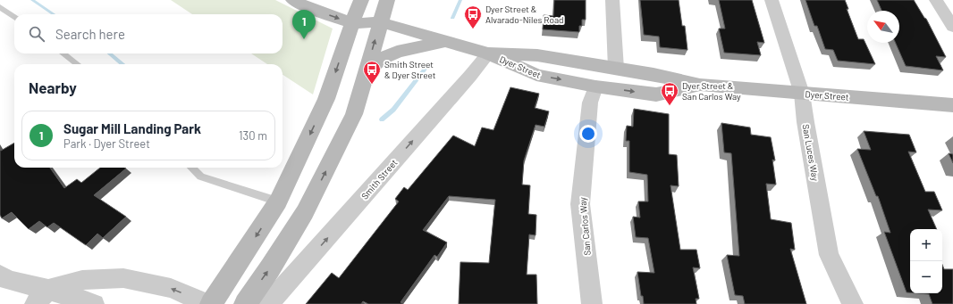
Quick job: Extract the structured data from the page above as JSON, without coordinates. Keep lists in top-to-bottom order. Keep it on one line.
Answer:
{"streets":{"main road":["Dyer Street"],"street":["San Luces Way","Smith Street","San Carlos Way"]},"crossings":[["Dyer Street","San Luces Way"],["Dyer Street","Smith Street"],["Dyer Street","San Carlos Way"]],"one_way":["Smith Street"],"places":{"bus stop":["Dyer Street & Alvarado-Niles Road","Smith Street & Dyer Street","Dyer Street & San Carlos Way"]},"north":"top left","page":{"pins":"1","search":"Search here","heading":"Nearby","list":[{"mark":"1","name":"Sugar Mill Landing Park","note":"Park · Dyer Street","value":"130 m"}],"map_buttons":["+","−"]}}
